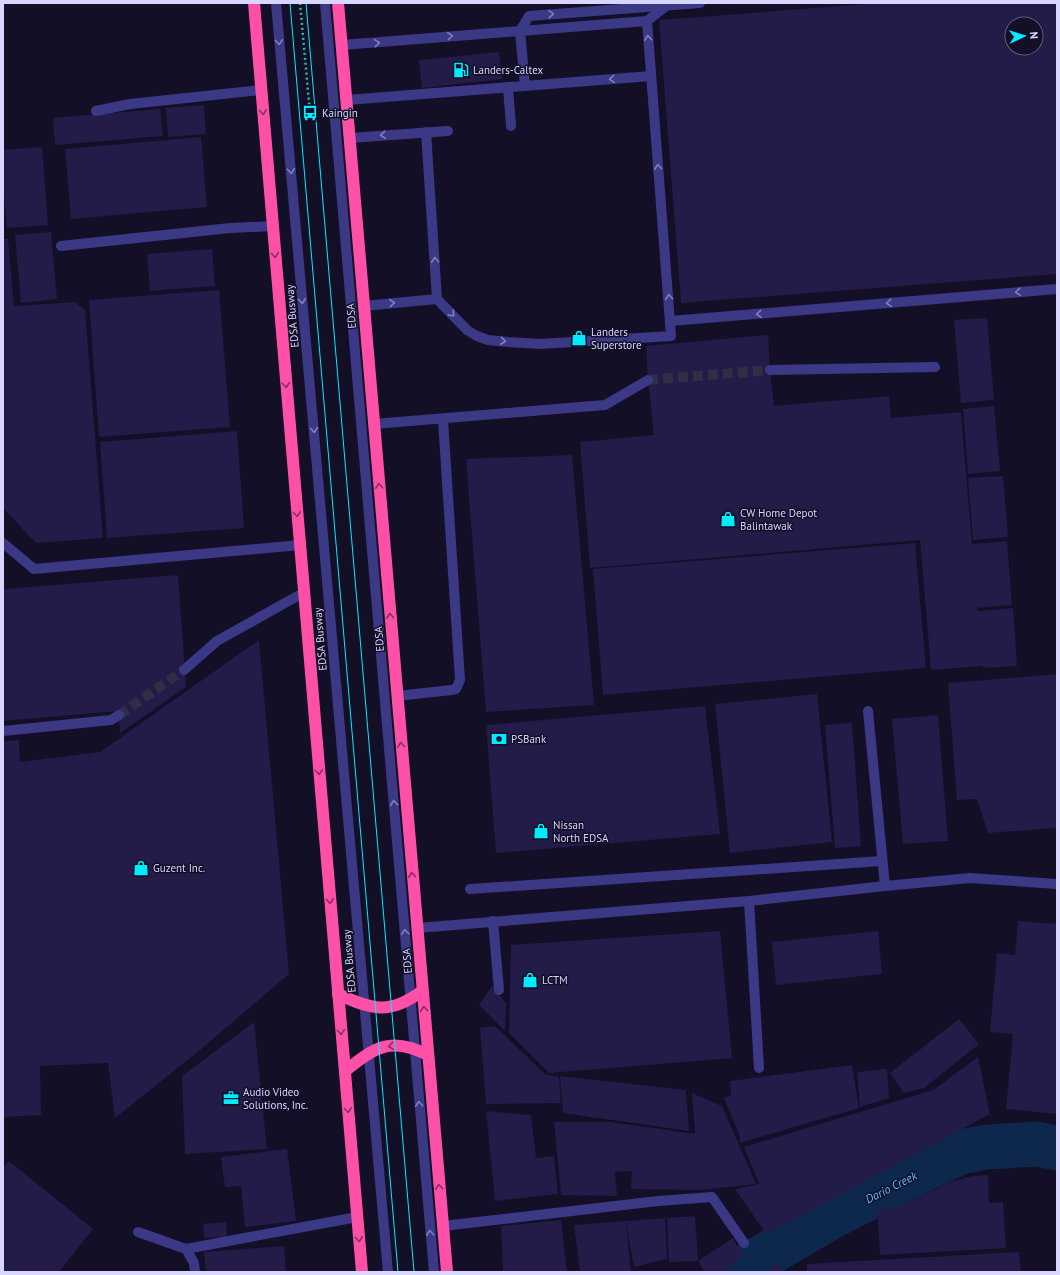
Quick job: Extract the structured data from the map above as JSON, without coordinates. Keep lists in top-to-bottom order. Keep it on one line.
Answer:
{"streets":{"highway":["EDSA"],"lane":["EDSA Busway"]},"water":["Dario Creek"],"places":{"fuel station":["Landers-Caltex"],"bus stop":["Kaingin"],"shop":["Landers Superstore","CW Home Depot Balintawak","Nissan North EDSA","Guzent Inc.","LCTM"],"bank":["PSBank"],"office":["Audio Video Solutions, Inc."]},"north":"right"}
